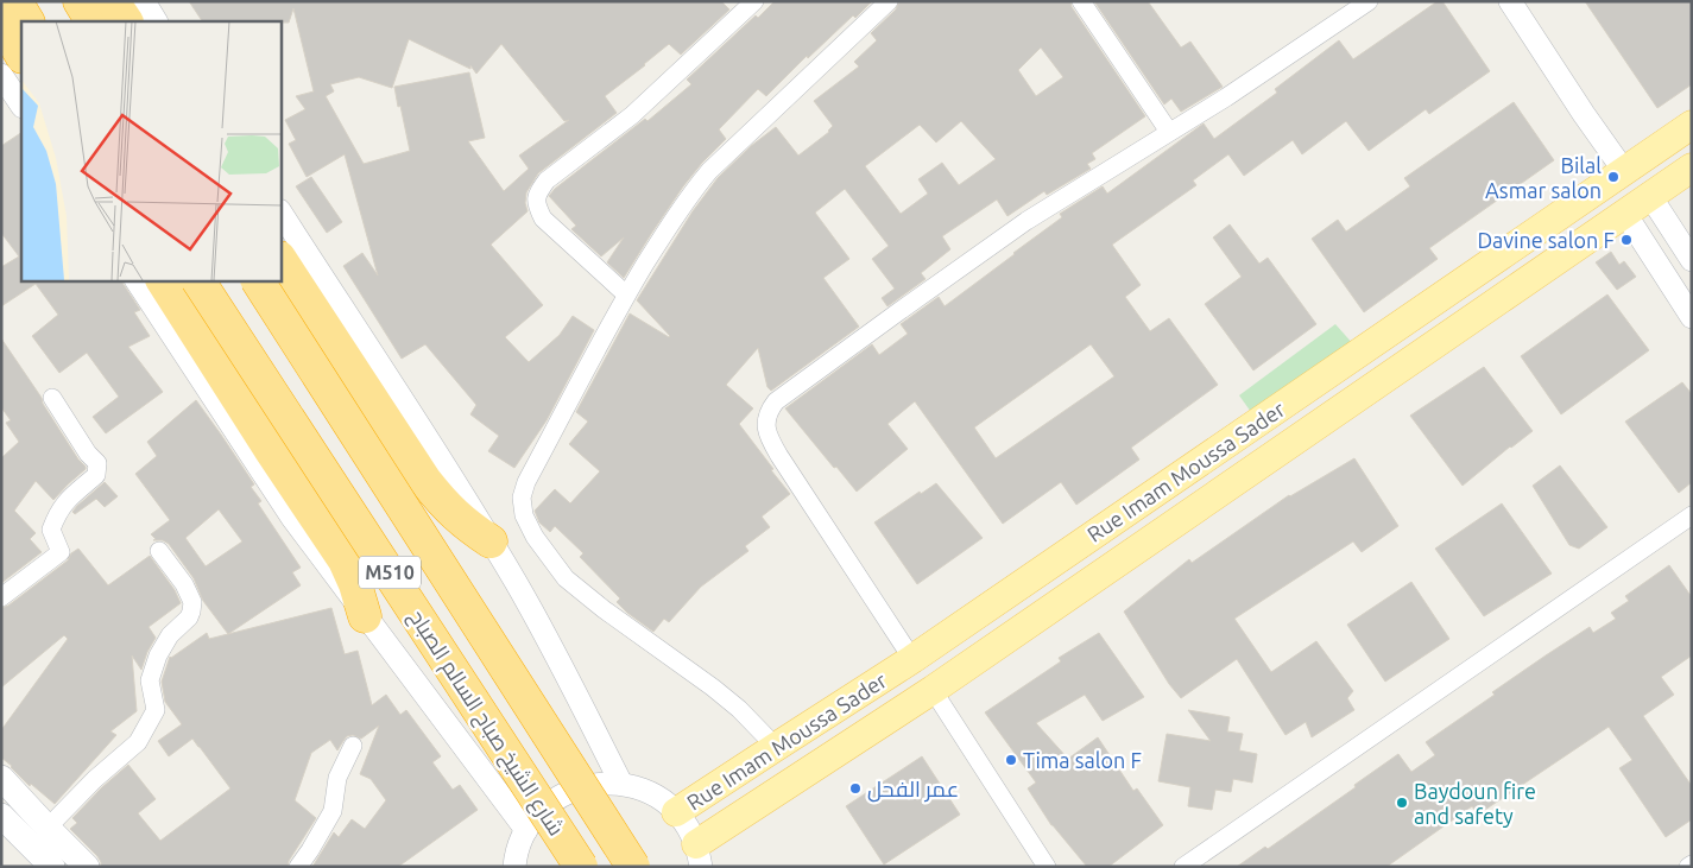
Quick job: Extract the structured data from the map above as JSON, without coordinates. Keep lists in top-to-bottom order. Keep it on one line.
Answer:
{"streets":{"highway":["M510","شارع الشيخ صباح السالم الصباح"],"main road":["Rue Imam Moussa Sader"]},"places":["Bilal Asmar salon","Davine salon F","Tima salon F","عمر الفحل","Baydoun fire and safety"]}
